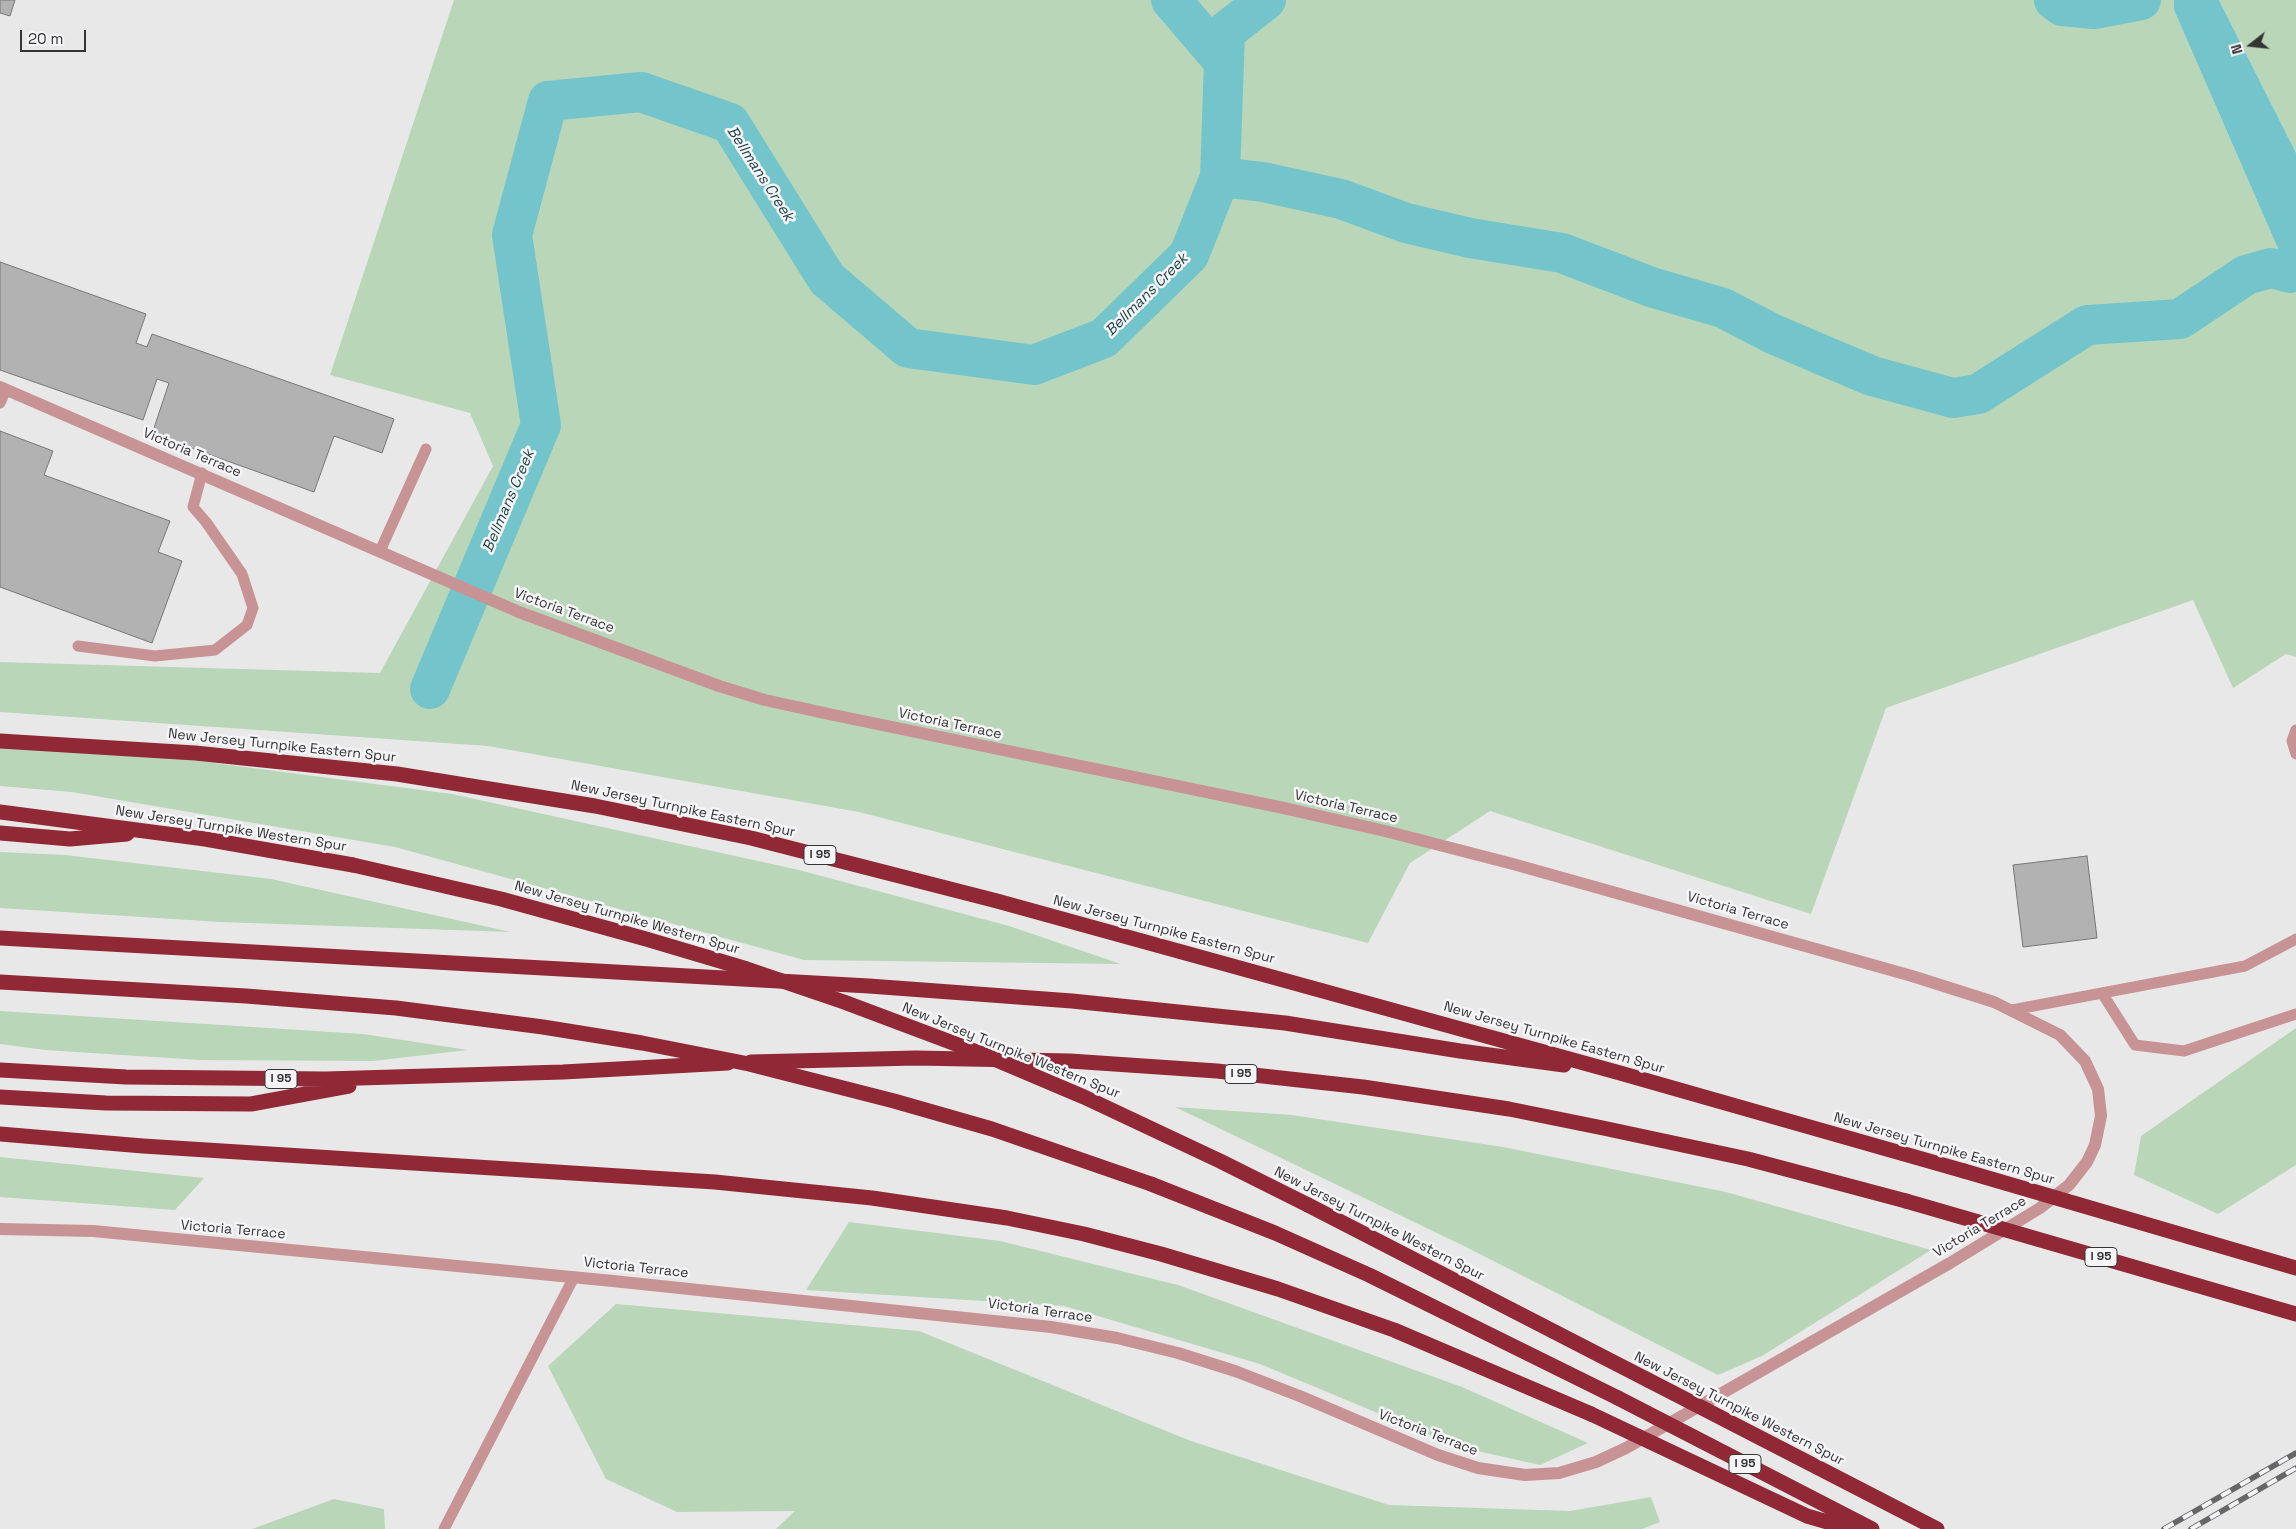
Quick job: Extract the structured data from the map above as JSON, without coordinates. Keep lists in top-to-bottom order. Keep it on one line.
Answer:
{"streets":{"highway":["New Jersey Turnpike Eastern Spur","New Jersey Turnpike Western Spur","I 95"],"street":["Victoria Terrace"]},"water":["Bellmans Creek"],"scale_bar":"20 m","north":"left"}
